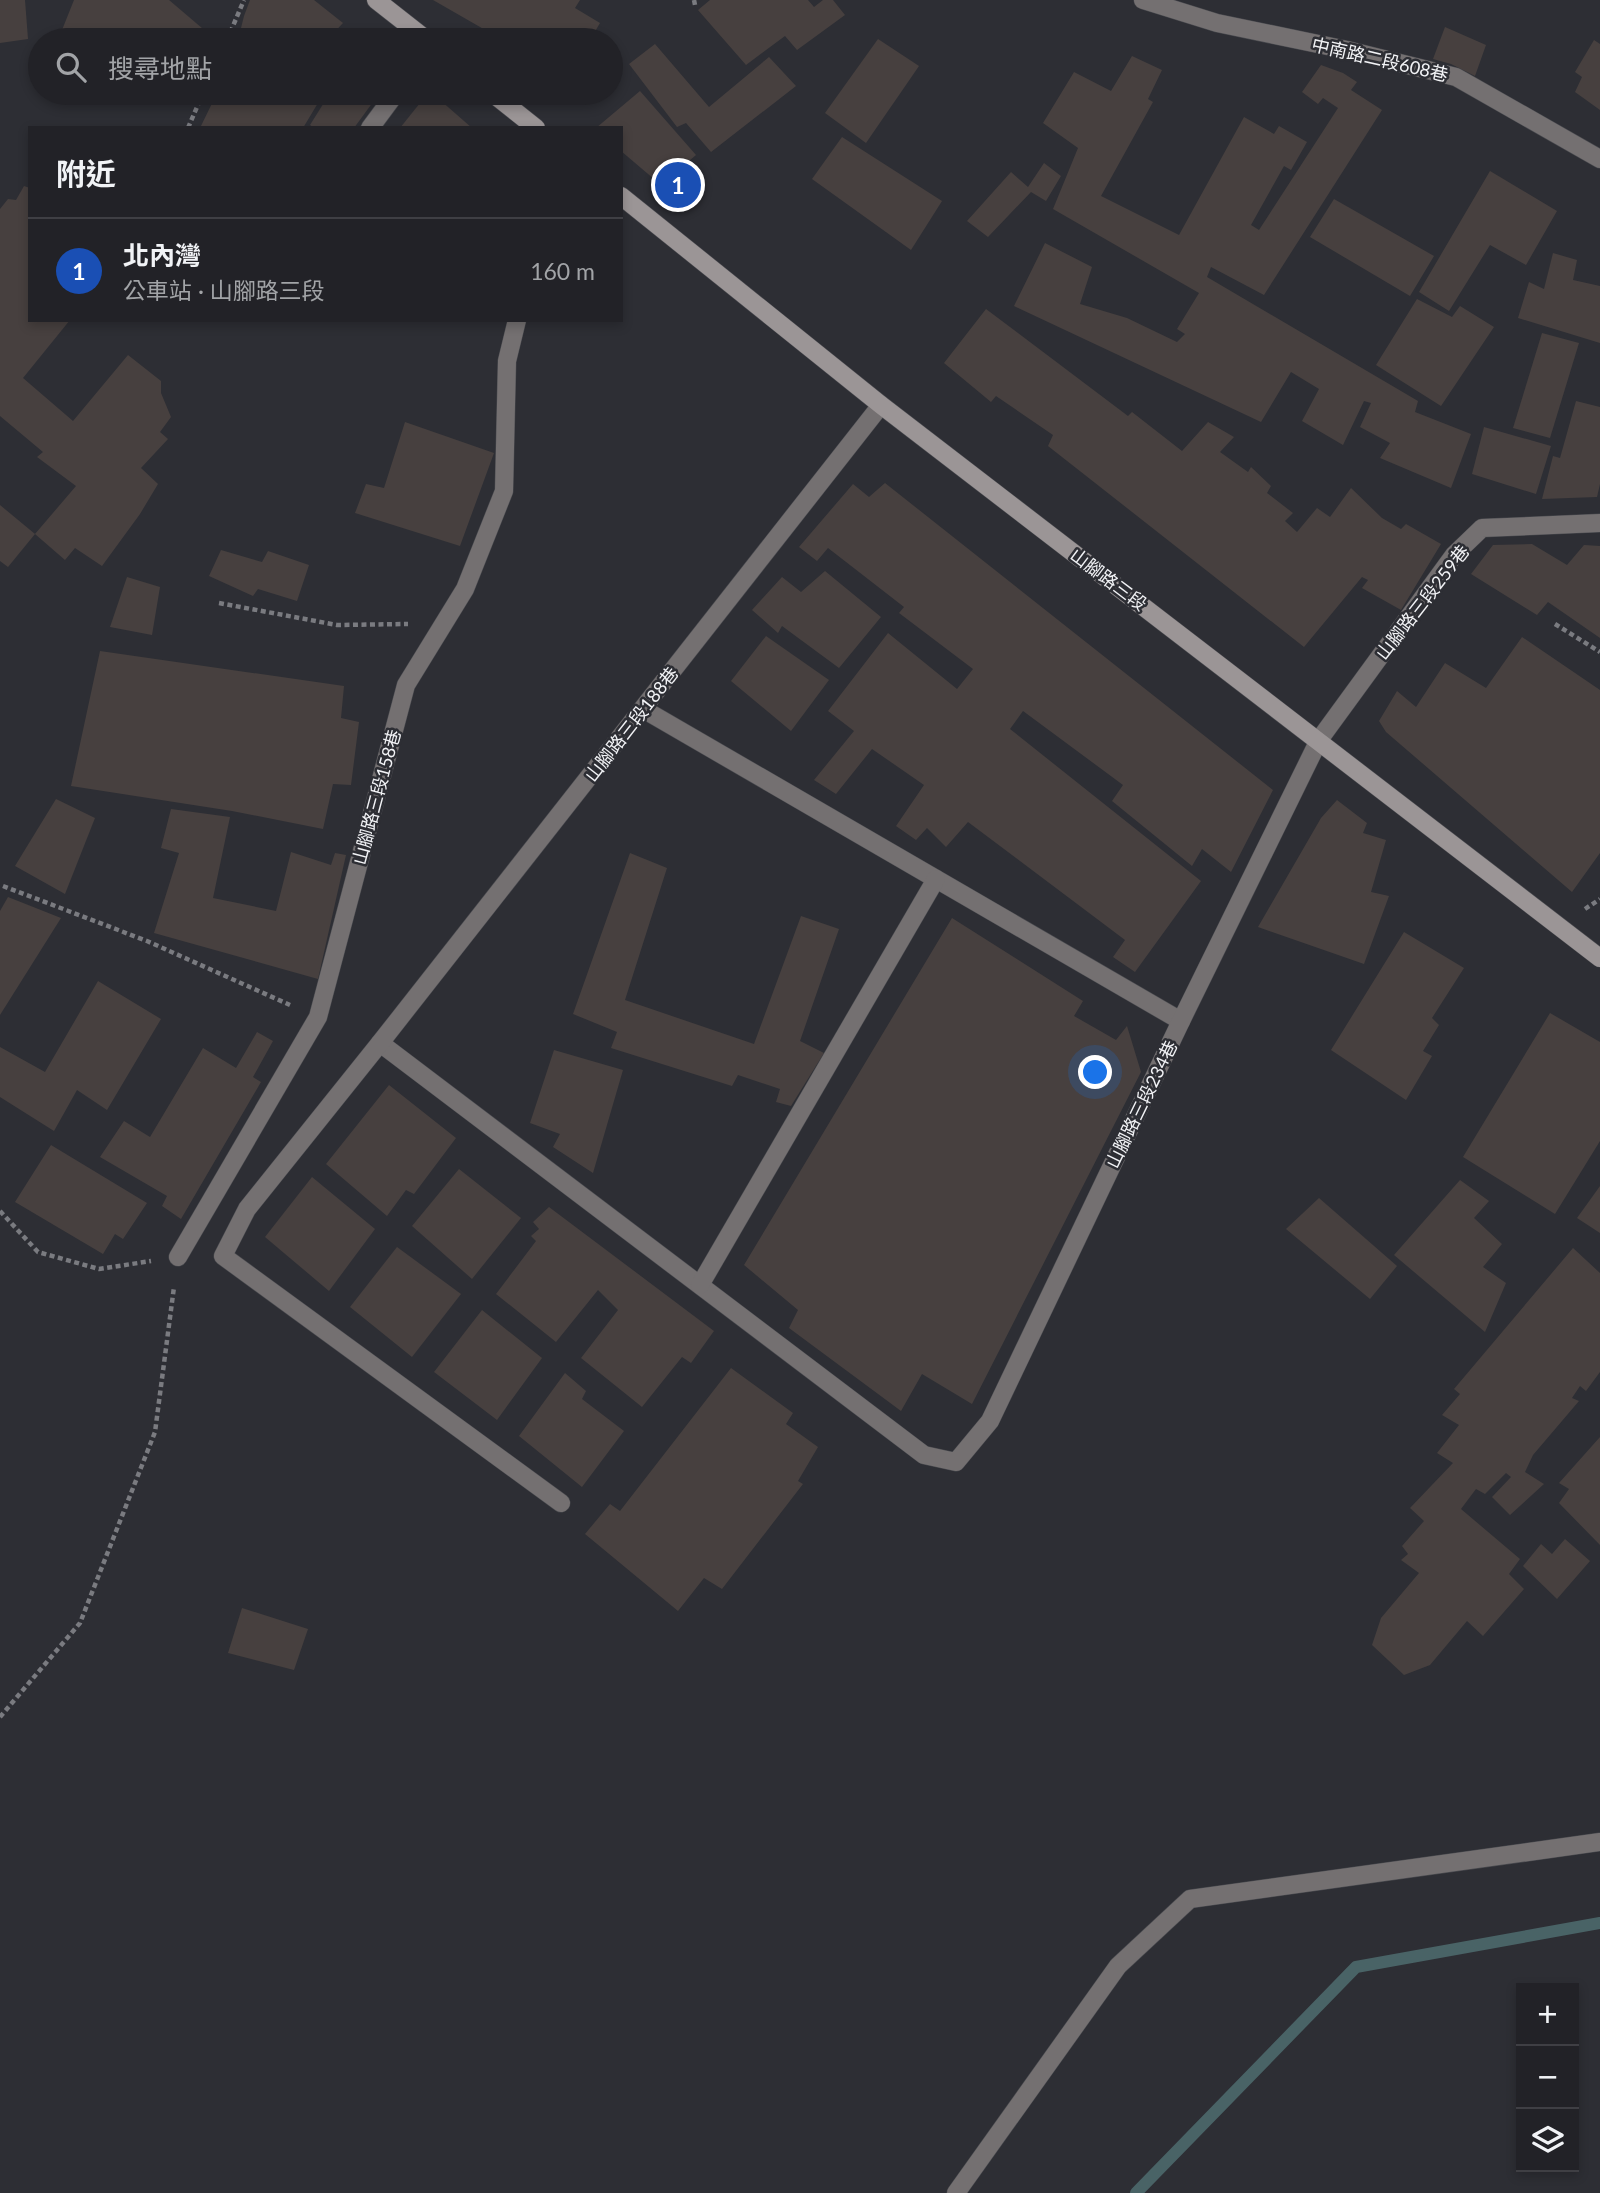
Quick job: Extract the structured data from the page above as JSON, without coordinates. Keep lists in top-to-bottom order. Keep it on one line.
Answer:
{"streets":{"main road":["山腳路三段"],"lane":["中南路二段608巷","山腳路三段259巷","山腳路三段188巷","山腳路三段158巷","山腳路三段234巷"]},"crossings":[["山腳路三段","山腳路三段259巷"],["山腳路三段","山腳路三段188巷"],["山腳路三段","山腳路三段234巷"],["山腳路三段259巷","山腳路三段234巷"]],"page":{"search":"搜尋地點","heading":"附近","pins":"1","list":[{"mark":"1","name":"北內灣","note":"公車站 · 山腳路三段","value":"160 m"}],"map_buttons":["+","−"]}}
